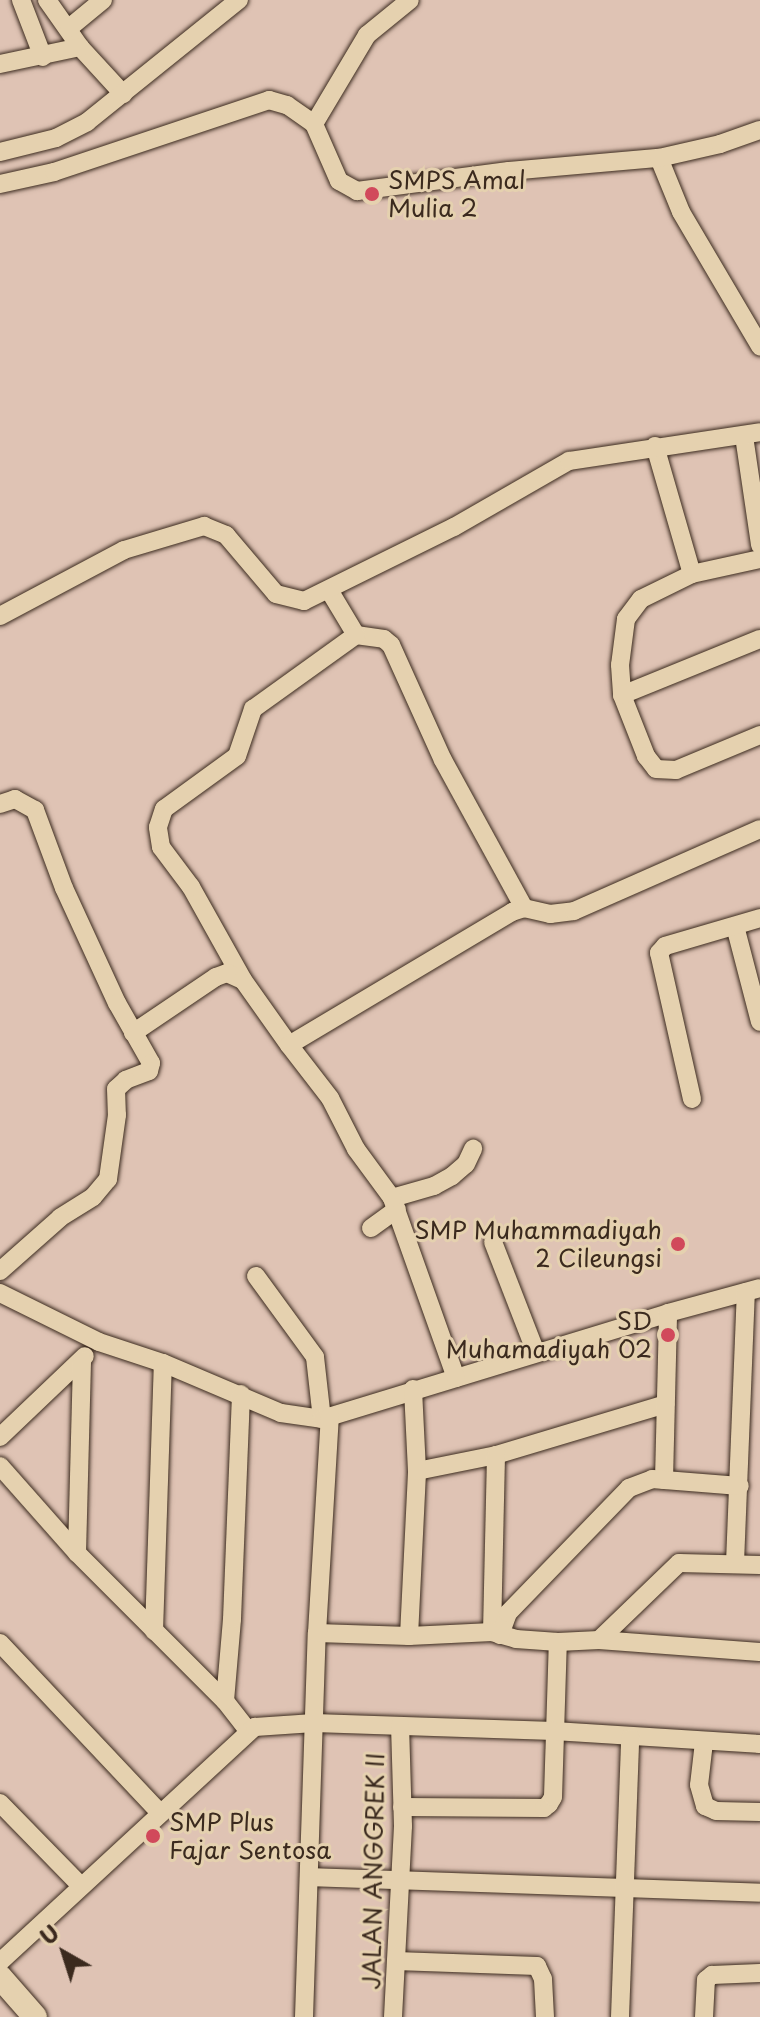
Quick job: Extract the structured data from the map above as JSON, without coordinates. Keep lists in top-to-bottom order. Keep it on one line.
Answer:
{"streets":{"street":["JALAN ANGGREK II"]},"places":["SMPS Amal Mulia 2","SMP Muhammadiyah 2 Cileungsi","SD Muhamadiyah 02","SMP Plus Fajar Sentosa"],"north":"top left"}
